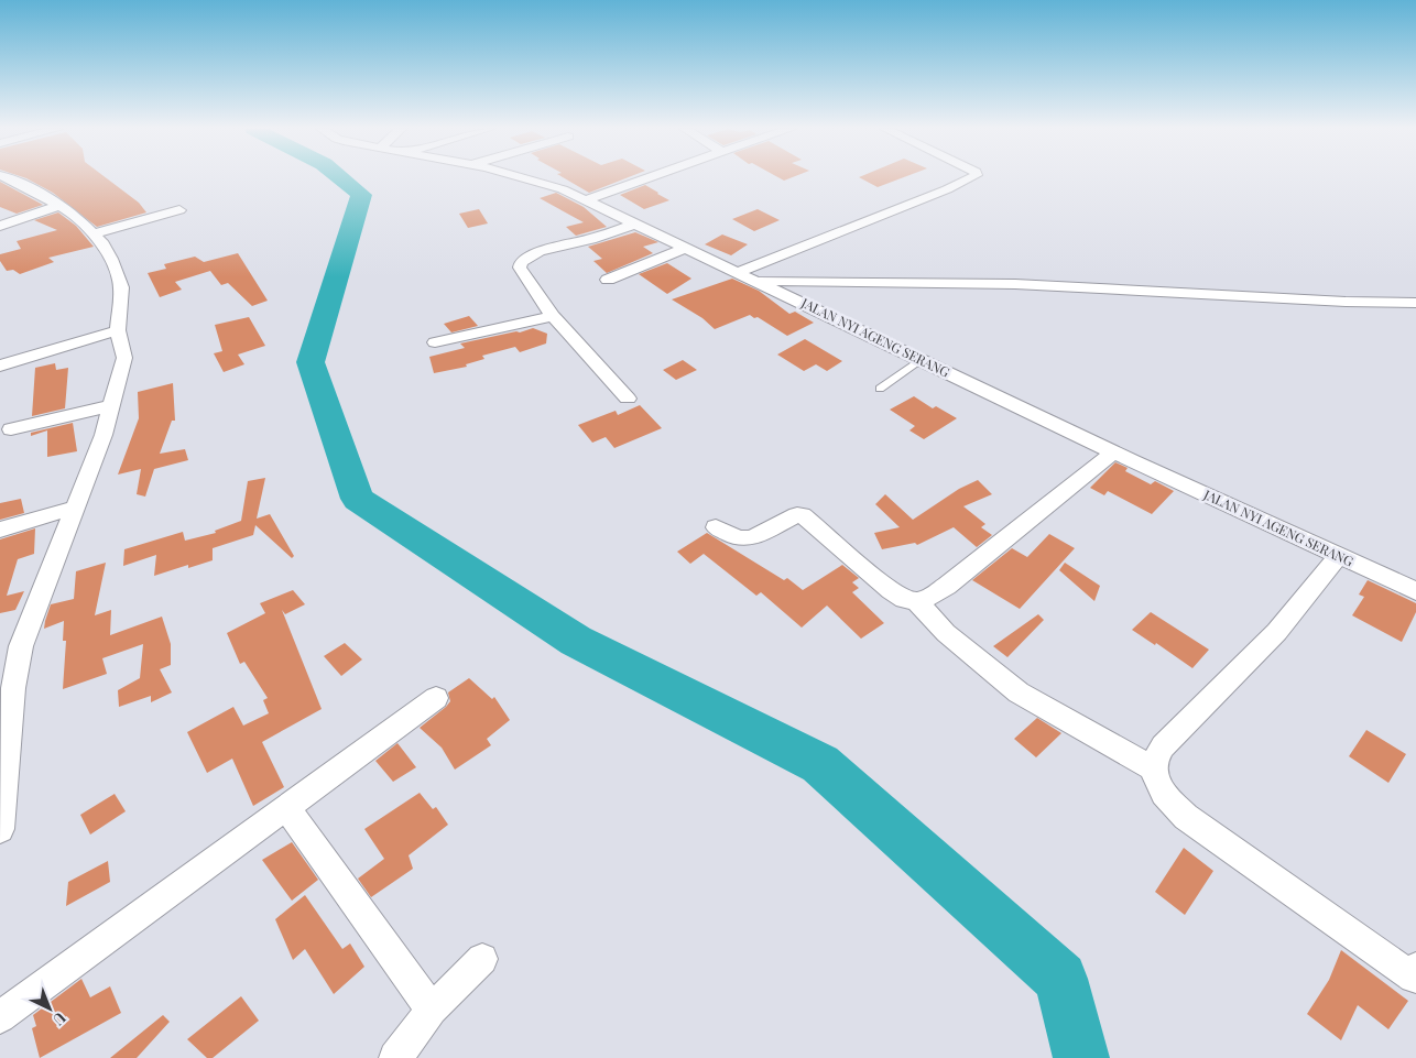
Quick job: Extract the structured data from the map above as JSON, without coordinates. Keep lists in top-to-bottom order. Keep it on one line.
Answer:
{"streets":{"street":["JALAN NYI AGENG SERANG"]},"north":"bottom right"}
